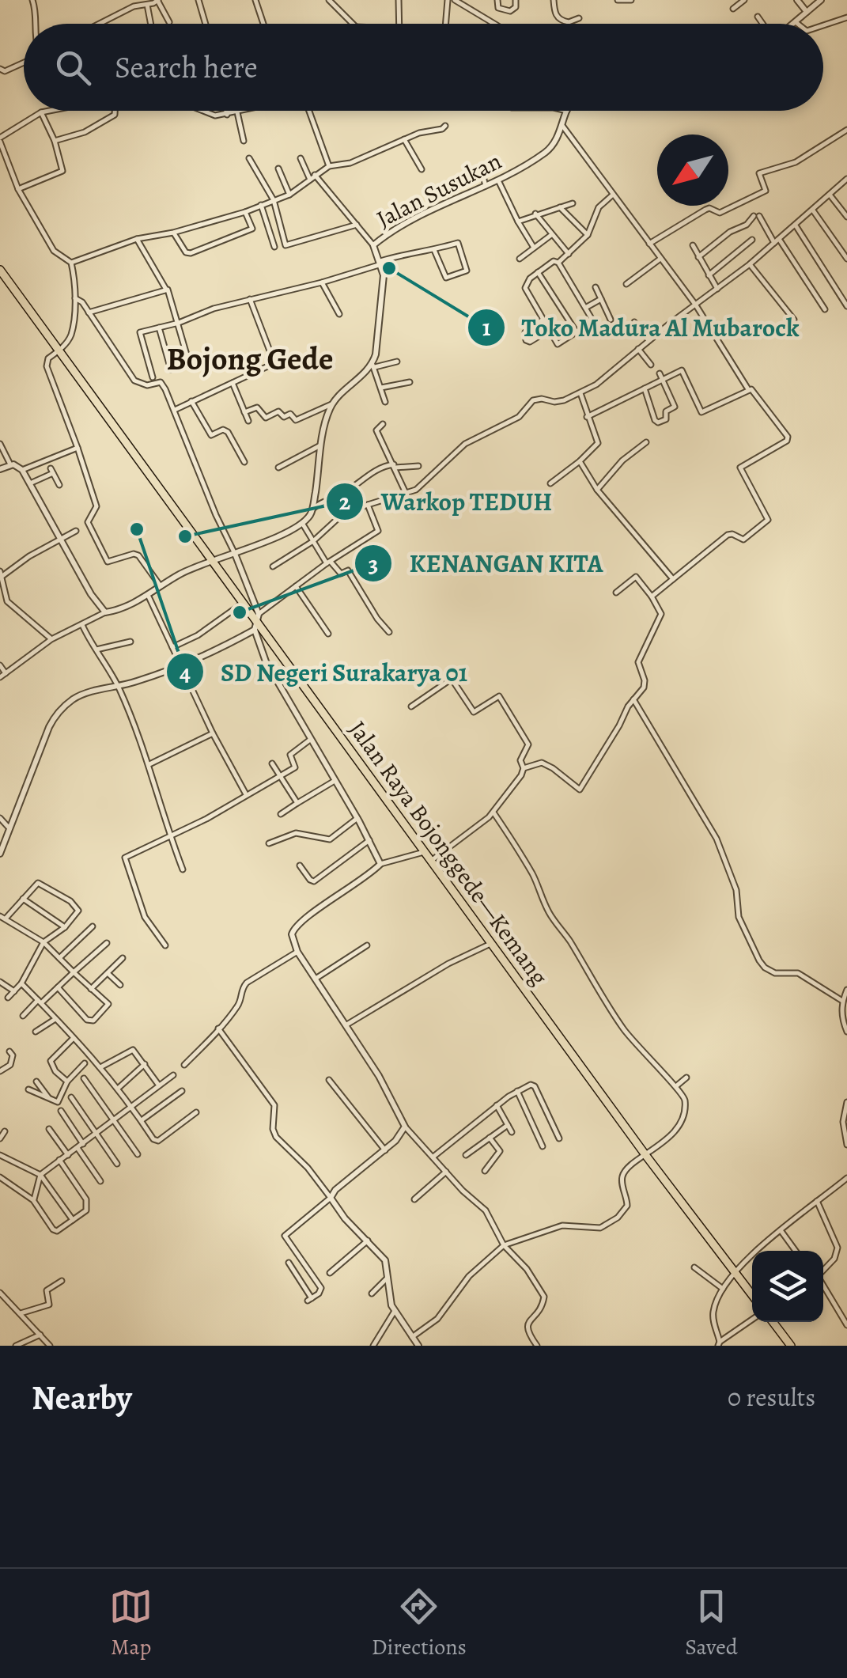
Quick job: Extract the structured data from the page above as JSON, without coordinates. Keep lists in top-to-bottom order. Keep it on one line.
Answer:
{"streets":{"highway":["Jalan Raya Bojonggede—Kemang"],"street":["Jalan Susukan"]},"districts":["Bojong Gede"],"places":["Toko Madura Al Mubarock","SD Negeri Surakarya 01","Warkop TEDUH","KENANGAN KITA"],"north":"bottom left","page":{"search":"Search here","heading":["Nearby","0 results"],"nav":["Map","Directions","Saved"]}}
